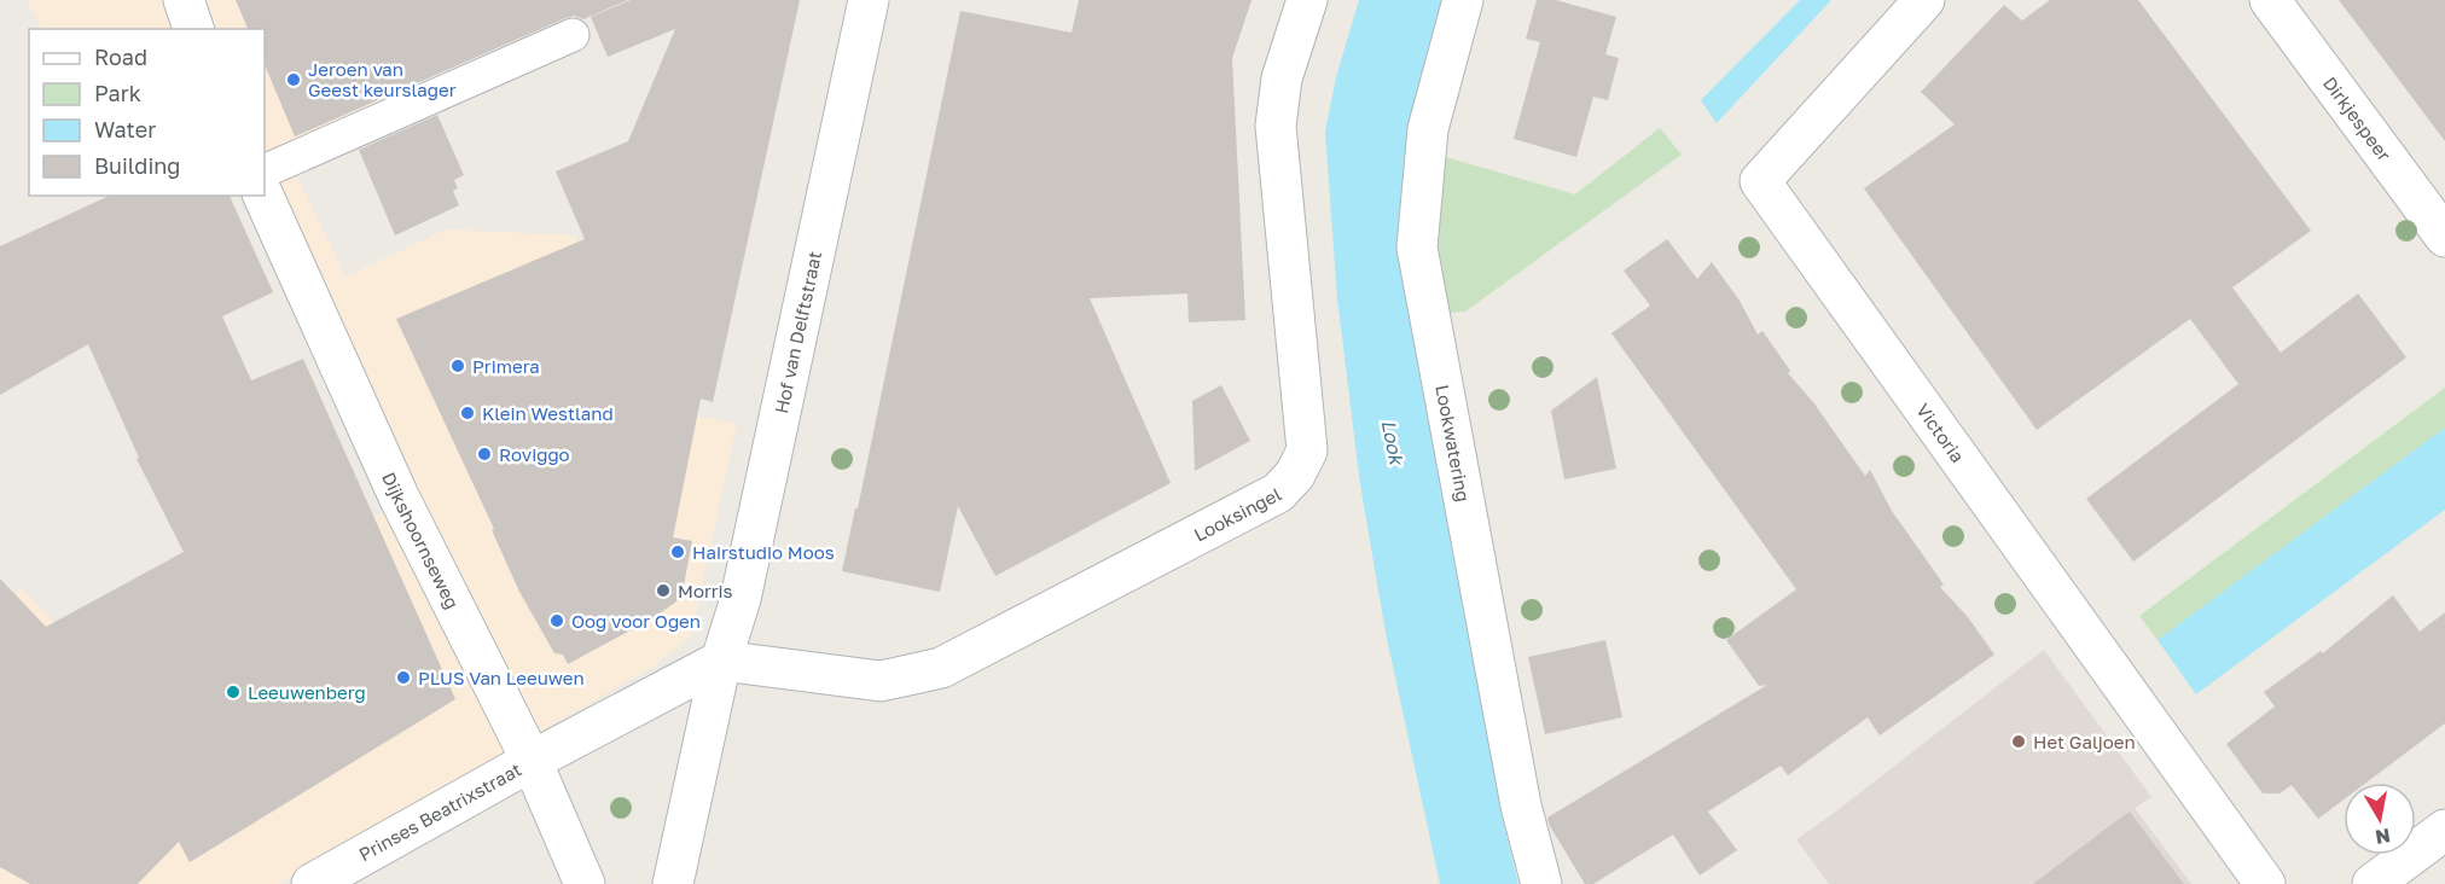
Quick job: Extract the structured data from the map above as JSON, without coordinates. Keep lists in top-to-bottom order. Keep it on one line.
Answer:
{"streets":{"street":["Dirkjespeer","Hof van Delftstraat","Victoria","Lookwatering","Looksingel","Dijkshoornseweg","Prinses Beatrixstraat"]},"crossings":[["Hof van Delftstraat","Looksingel"],["Dijkshoornseweg","Prinses Beatrixstraat"]],"water":["Look"],"places":["Jeroen van Geest keurslager","Primera","Klein Westland","Roviggo","Hairstudio Moos","Morris","Oog voor Ogen","PLUS Van Leeuwen","Leeuwenberg","Het Galjoen"],"legend":["Road","Park","Water","Building"],"north":"bottom"}
